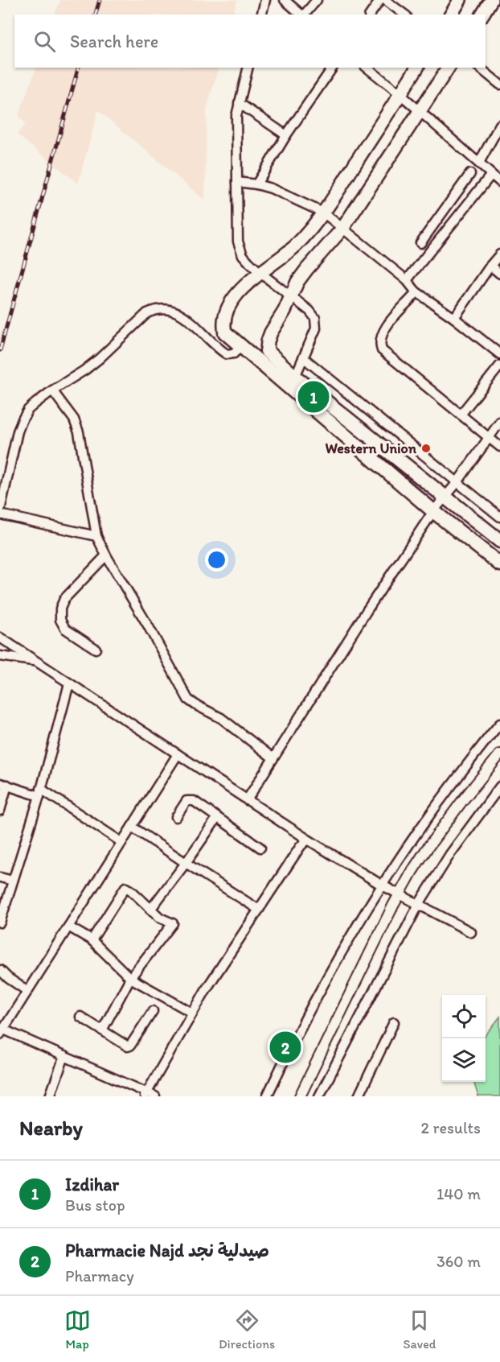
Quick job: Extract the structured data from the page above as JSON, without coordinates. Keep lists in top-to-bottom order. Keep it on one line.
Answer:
{"places":["Western Union"],"page":{"search":"Search here","pins":["1","2"],"heading":["Nearby","2 results"],"list":[{"mark":"1","name":"Izdihar","note":"Bus stop","value":"140 m"},{"mark":"2","name":"Pharmacie Najd صيدلية نجد","note":"Pharmacy","value":"360 m"}],"nav":["Map","Directions","Saved"]}}
